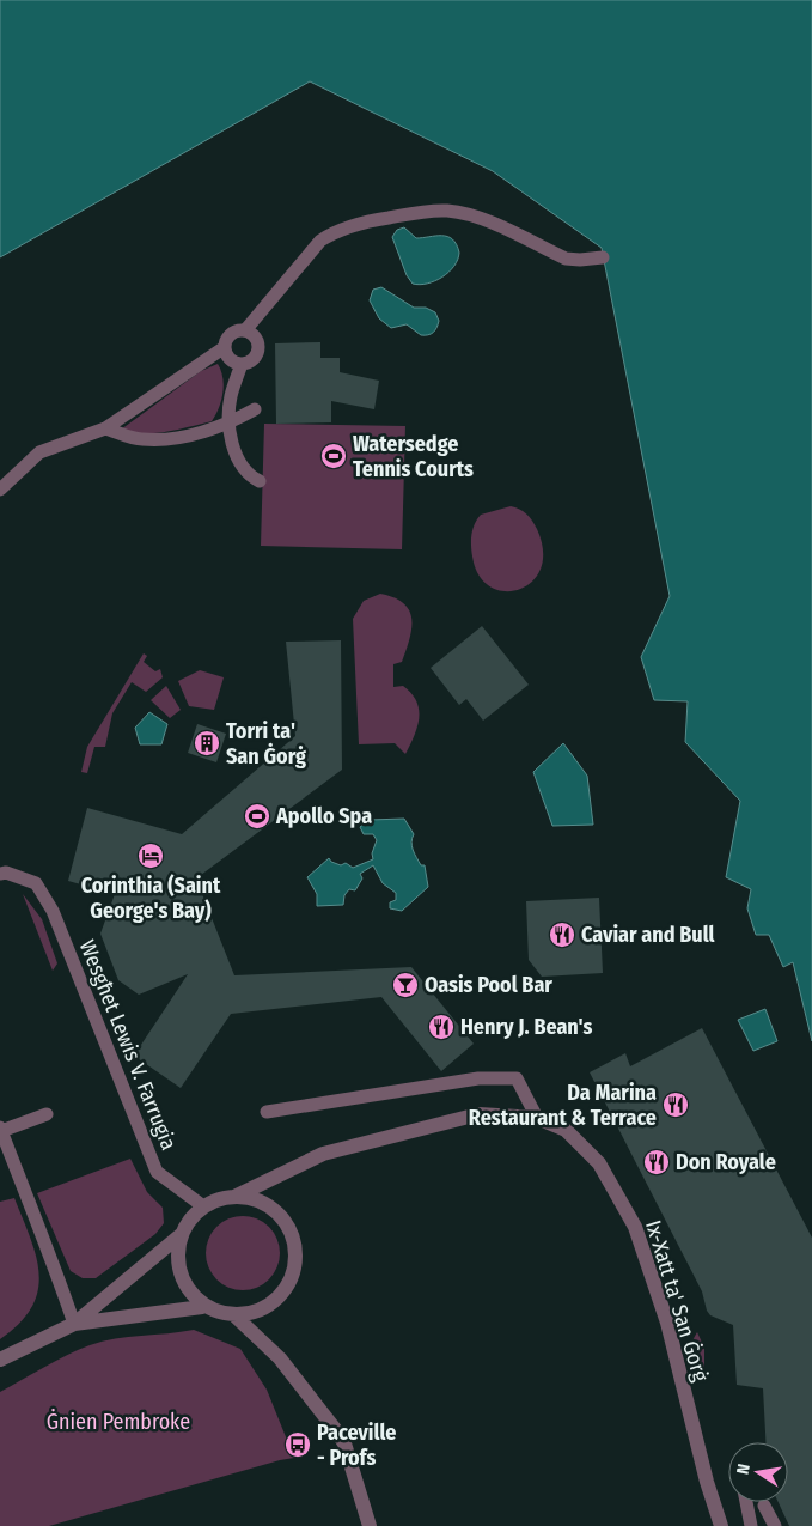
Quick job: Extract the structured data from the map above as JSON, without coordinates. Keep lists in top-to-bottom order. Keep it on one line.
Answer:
{"streets":{"street":["Ix-Xatt ta' San Ġorġ"],"lane":["Wesgħet Lewis V. Farrugia"]},"crossings":[["Wesgħet Lewis V. Farrugia","Ix-Xatt ta' San Ġorġ"]],"parks":["Ġnien Pembroke"],"places":{"sports":["Watersedge Tennis Courts","Apollo Spa"],"building":["Torri ta' San Ġorġ"],"hotel":["Corinthia (Saint George's Bay)"],"restaurant":["Caviar and Bull","Henry J. Bean's","Da Marina Restaurant & Terrace","Don Royale"],"bar":["Oasis Pool Bar"],"bus stop":["Paceville - Profs"]},"north":"left"}
